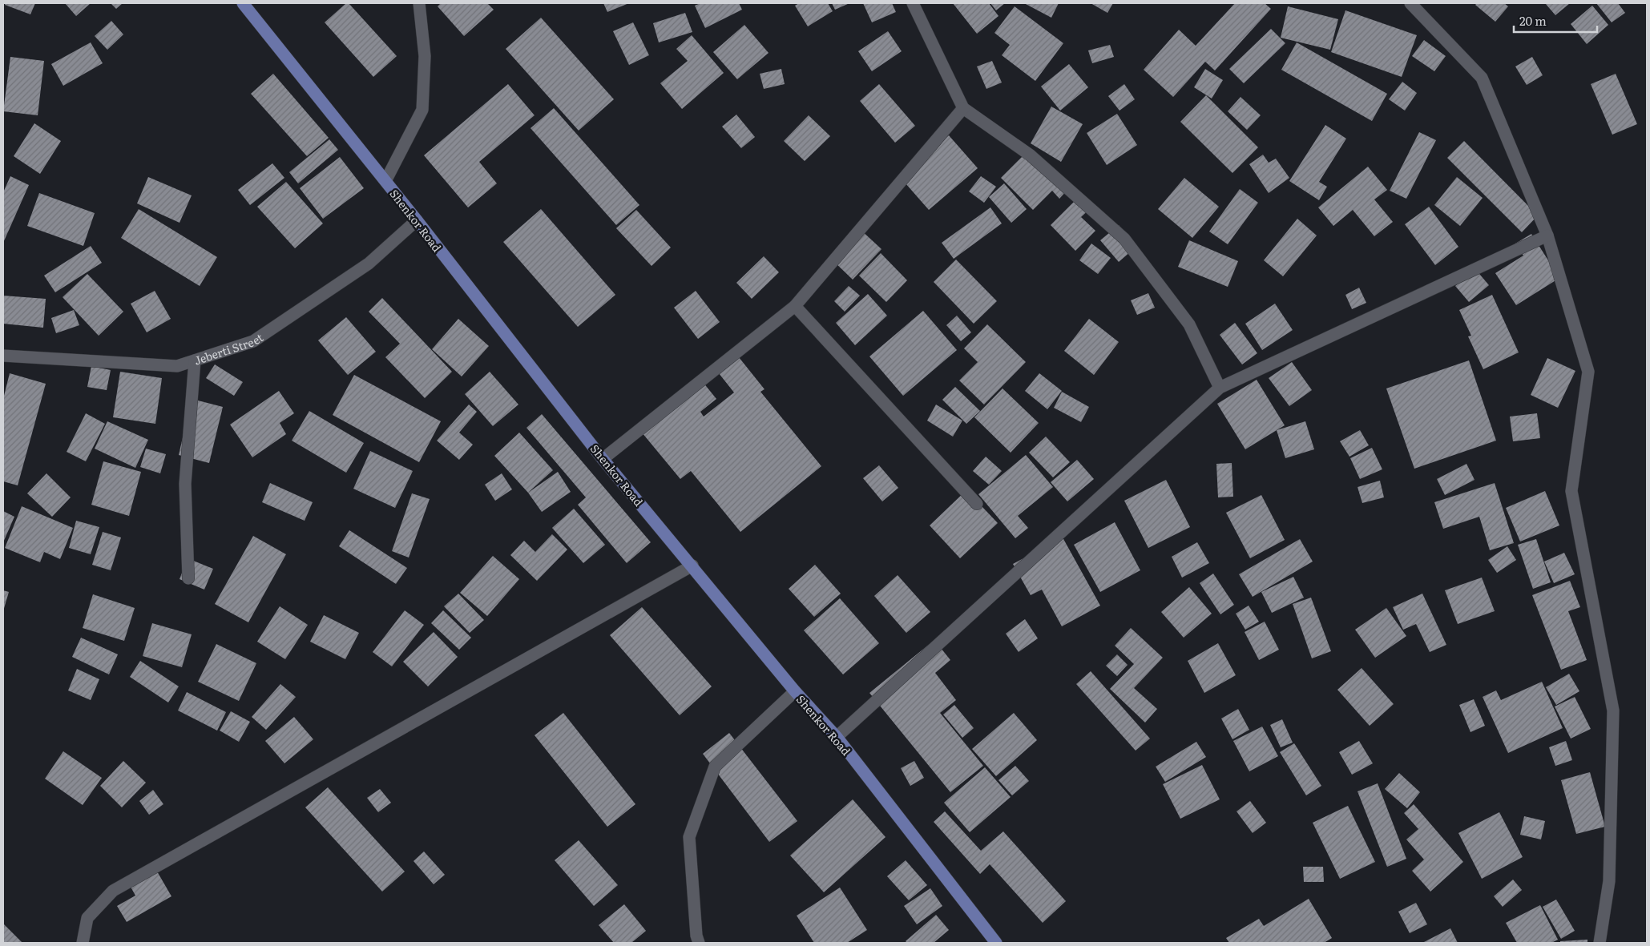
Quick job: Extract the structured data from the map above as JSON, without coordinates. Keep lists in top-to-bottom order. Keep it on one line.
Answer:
{"streets":{"main road":["Shenkor Road"],"street":["Jeberti Street"]},"crossings":[["Shenkor Road","Jeberti Street"]],"scale_bar":"20 m"}
